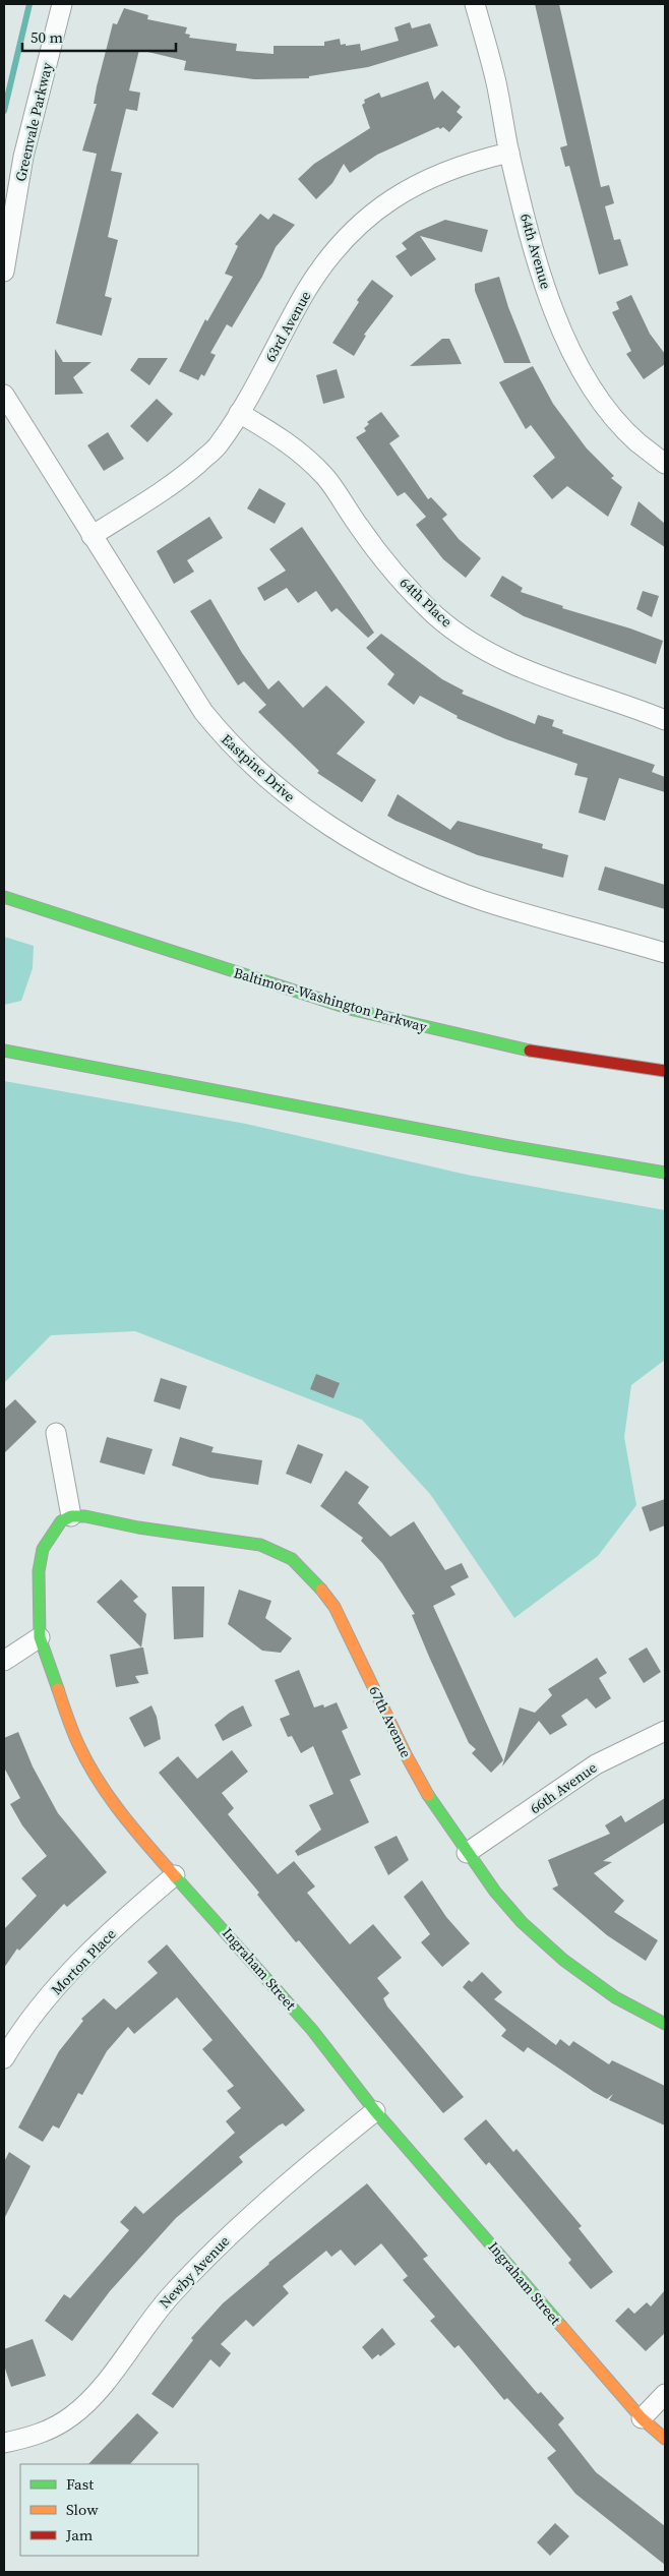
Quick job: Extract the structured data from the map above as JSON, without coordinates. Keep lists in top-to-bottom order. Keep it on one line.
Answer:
{"streets":{"main road":["Baltimore-Washington Parkway","67th Avenue","Ingraham Street"],"street":["Greenvale Parkway","64th Avenue","63rd Avenue","64th Place","Eastpine Drive","66th Avenue","Morton Place","Newby Avenue"]},"crossings":[["64th Avenue","63rd Avenue"],["63rd Avenue","64th Place"],["63rd Avenue","Eastpine Drive"],["67th Avenue","66th Avenue"],["67th Avenue","Ingraham Street"],["Morton Place","Ingraham Street"],["Ingraham Street","Newby Avenue"]],"legend":["Fast","Slow","Jam"],"scale_bar":"50 m"}
